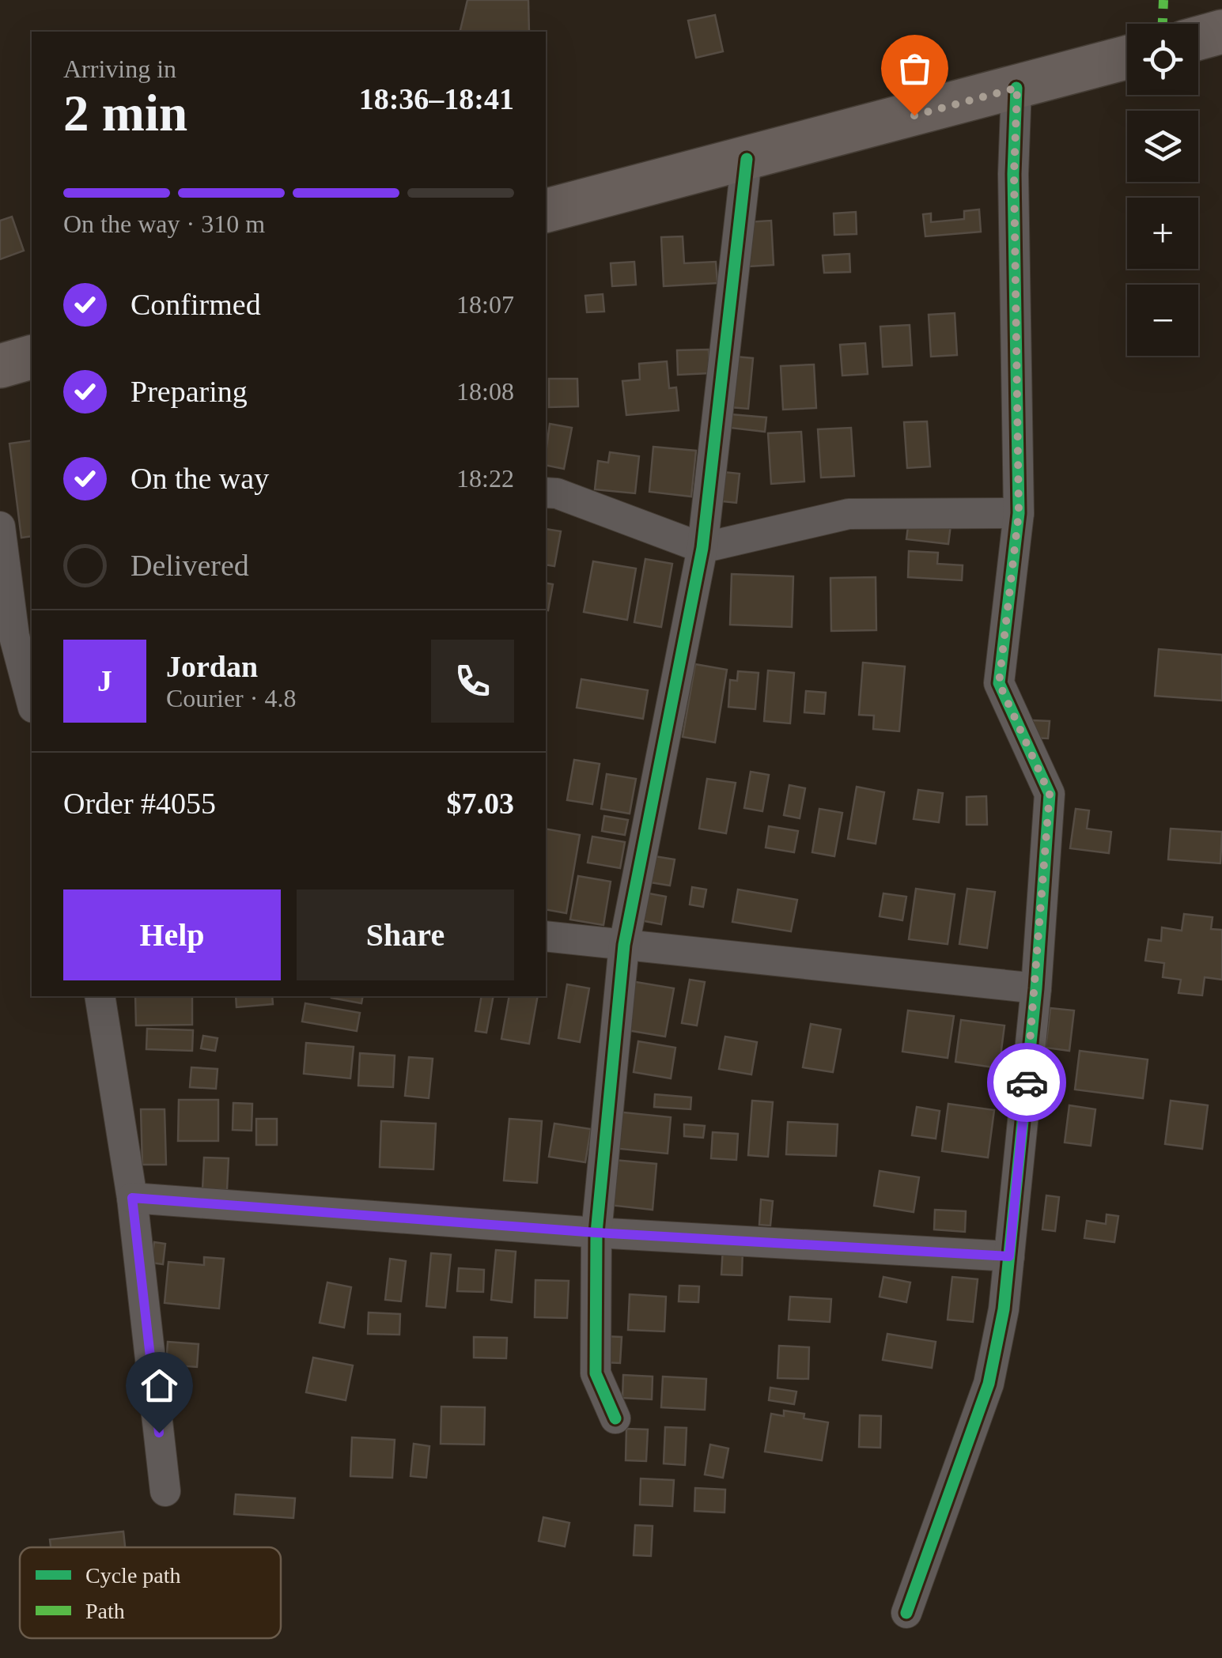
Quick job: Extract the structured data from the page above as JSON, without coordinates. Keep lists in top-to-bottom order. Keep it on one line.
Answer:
{"legend":["Cycle path","Path"],"page":{"map_buttons":["+","−"],"heading":["2 min","Arriving in","18:36–18:41"],"panel":["Jordan","Courier · 4.8","Order #4055","$7.03"],"bar":"On the way · 310 m","list":[["Confirmed","18:07"],["Preparing","18:08"],["On the way","18:22"],"Delivered"],"round":"J","buttons":["Help","Share"]}}
